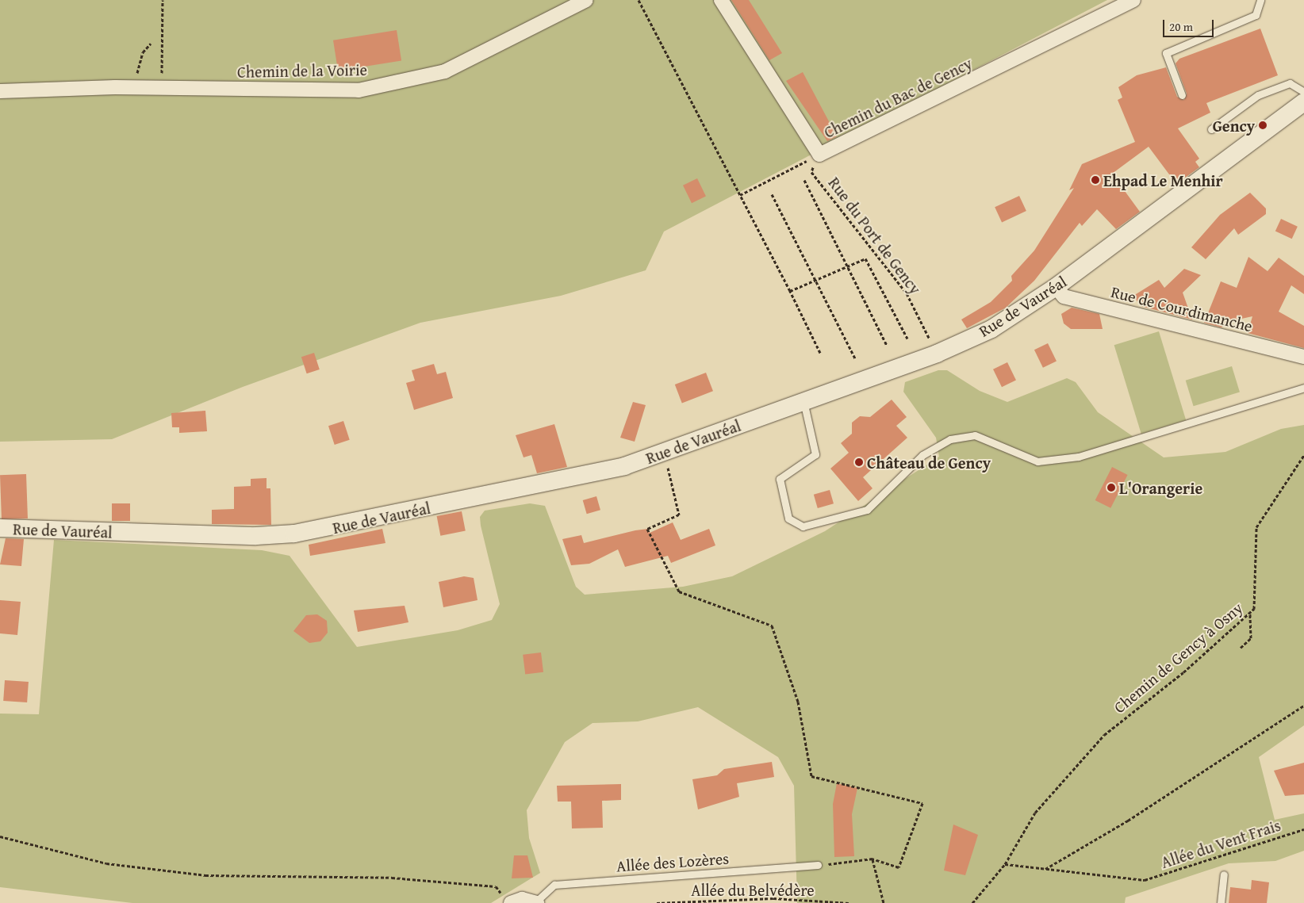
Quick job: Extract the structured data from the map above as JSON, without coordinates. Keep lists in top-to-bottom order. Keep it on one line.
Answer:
{"streets":{"street":["Chemin de la Voirie","Chemin du Bac de Gency","Rue de Vauréal","Rue de Courdimanche"],"lane":["Allée des Lozères"],"path":["Rue du Port de Gency","Chemin de Gency à Osny","Allée du Vent Frais","Allée du Belvédère"]},"crossings":[["Chemin du Bac de Gency","Rue du Port de Gency"],["Rue du Port de Gency","Rue de Vauréal"],["Rue de Vauréal","Rue de Courdimanche"]],"places":["Gency","Ehpad Le Menhir","Château de Gency","L'Orangerie"],"scale_bar":"20 m"}
